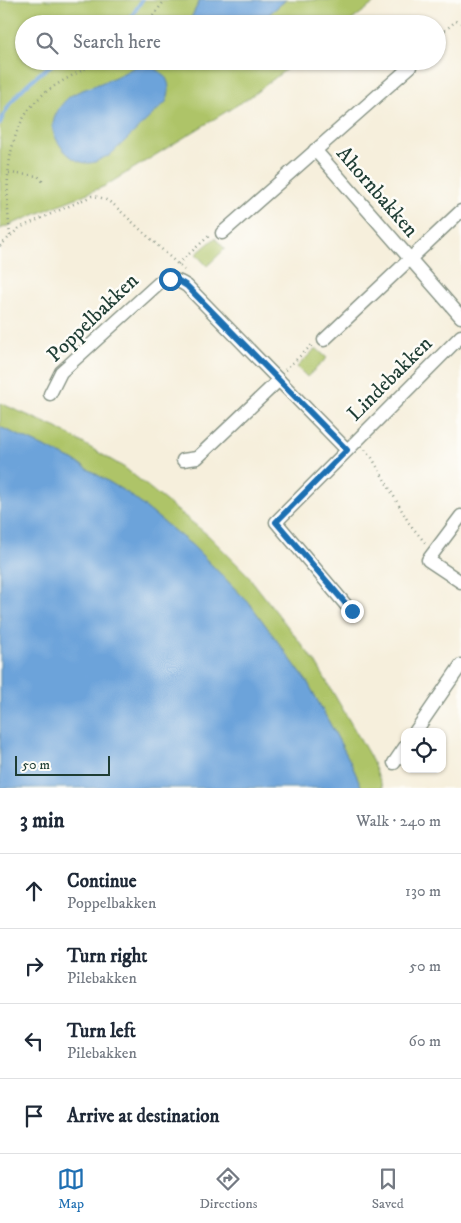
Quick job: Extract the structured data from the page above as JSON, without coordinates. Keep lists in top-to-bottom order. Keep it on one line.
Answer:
{"streets":{"street":["Ahornbakken","Poppelbakken","Lindebakken"]},"crossings":[["Poppelbakken","Lindebakken"]],"scale_bar":"50 m","page":{"search":"Search here","scale":"50 m","heading":["3 min","Walk · 240 m"],"list":[["Continue","Poppelbakken","130 m"],["Turn right","Pilebakken","50 m"],["Turn left","Pilebakken","60 m"],"Arrive at destination"],"nav":["Map","Directions","Saved"]}}
